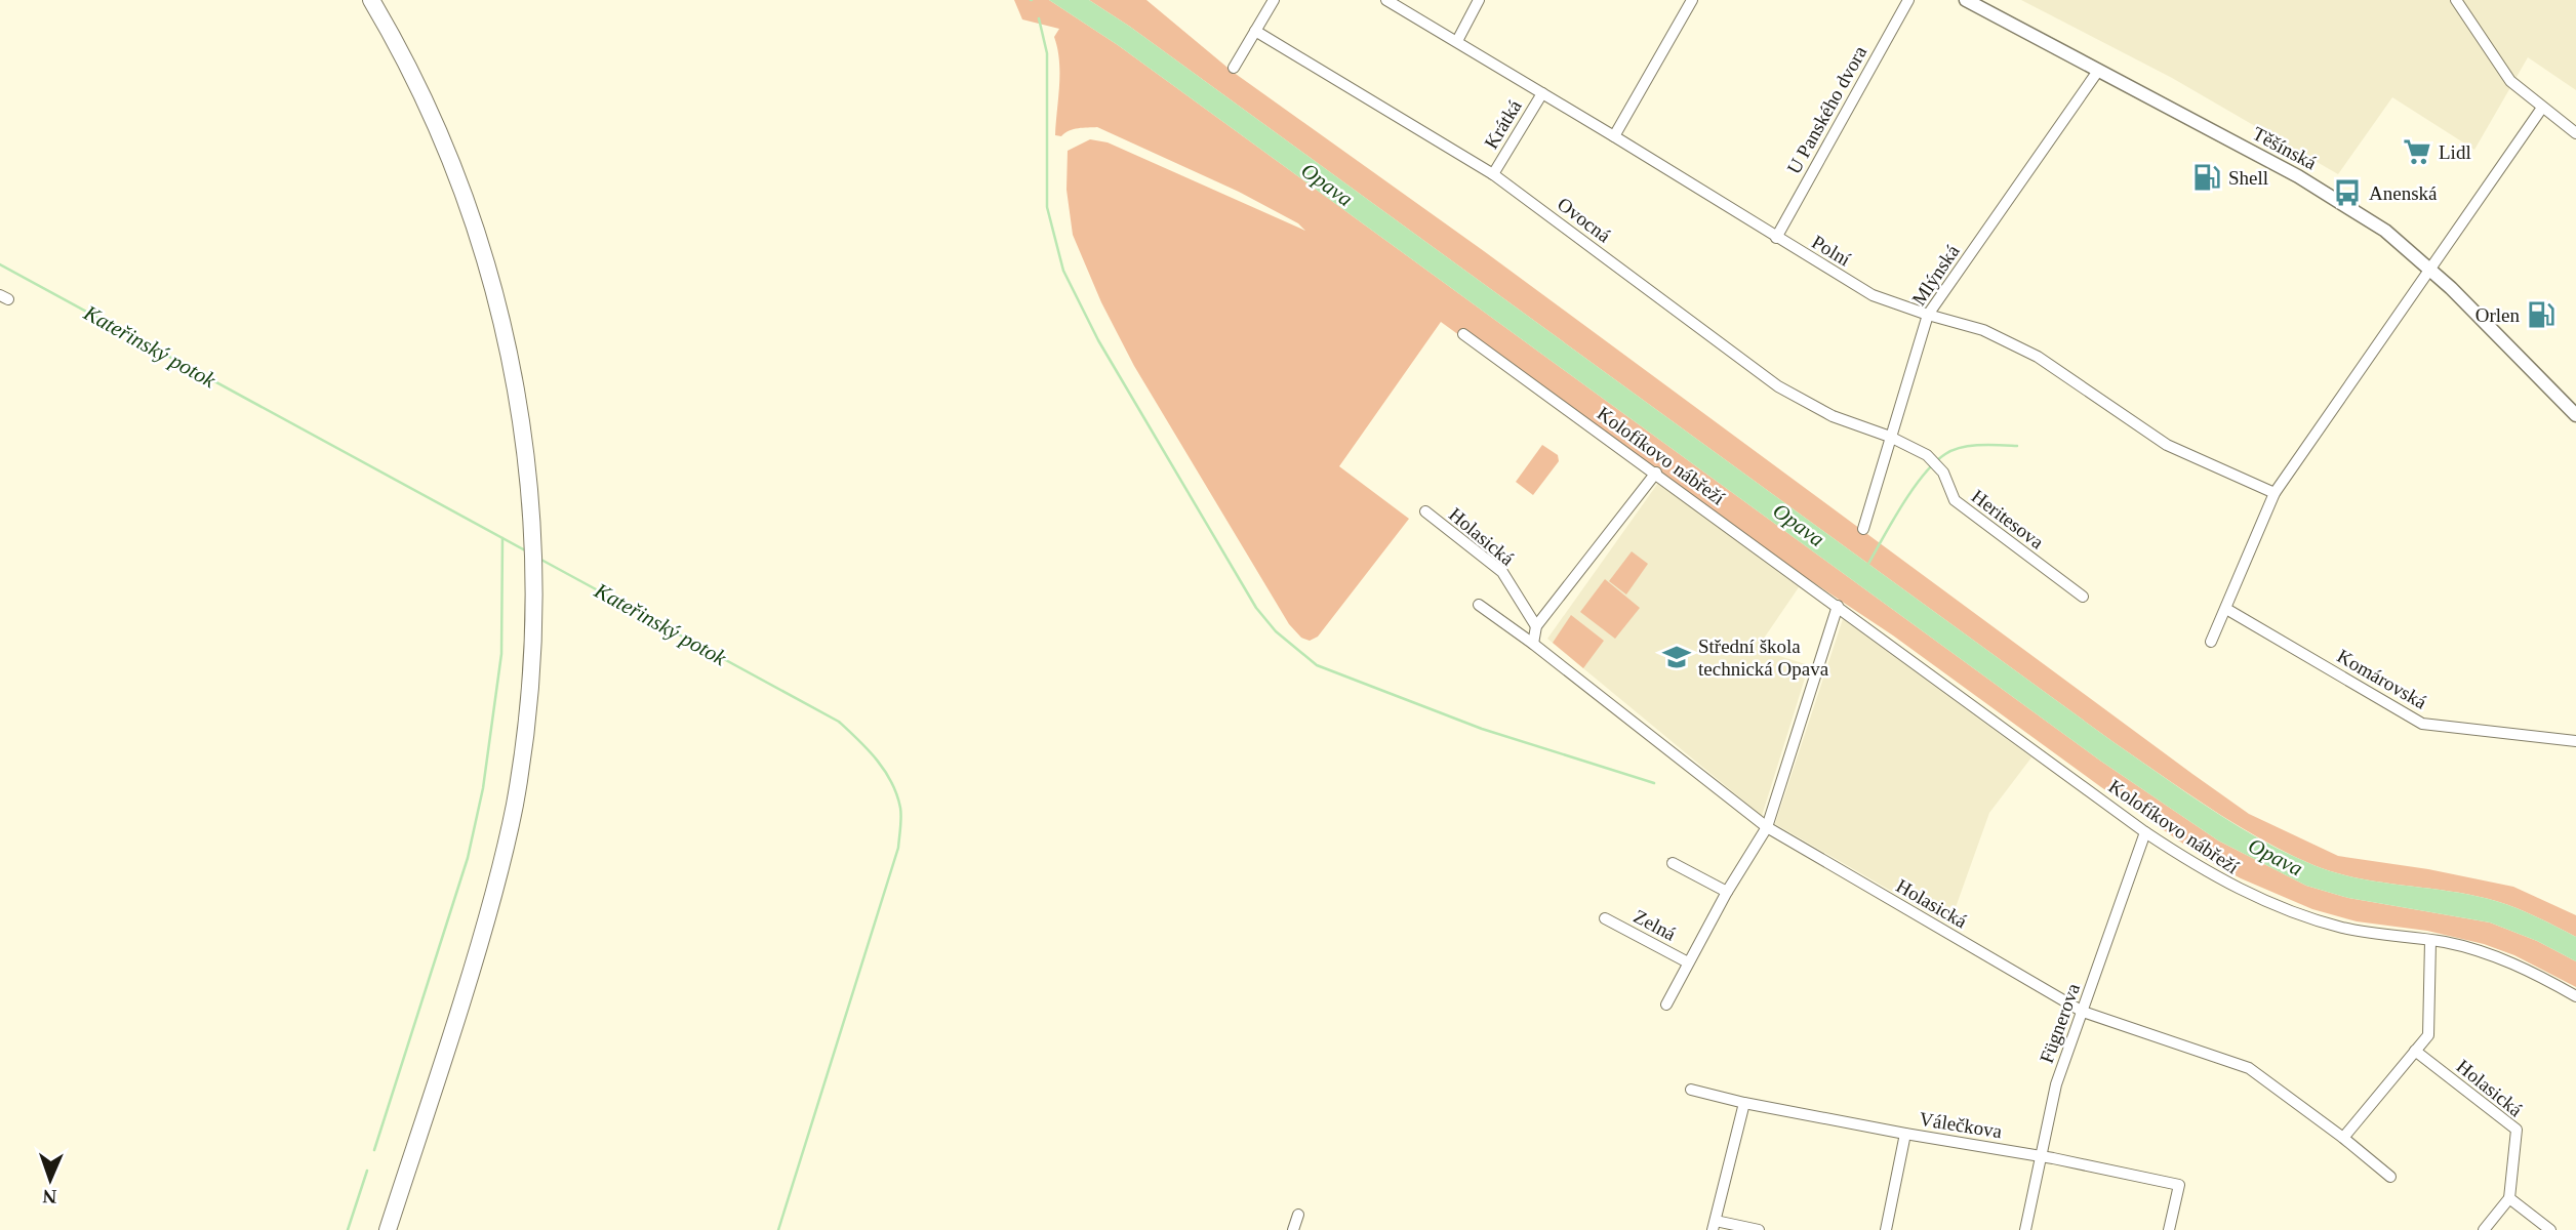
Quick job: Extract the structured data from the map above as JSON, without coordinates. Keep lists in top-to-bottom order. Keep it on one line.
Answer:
{"streets":{"street":["U Panského dvora","Krátká","Těšínská","Ovocná","Polní","Mlýnská","Kolofíkovo nábřeží","Heritesova","Holasická","Komárovská","Zelná","Fügnerova","Válečkova"]},"crossings":[["U Panského dvora","Polní"],["Krátká","Ovocná"],["Krátká","Polní"],["Těšínská","Mlýnská"],["Ovocná","Mlýnská"],["Ovocná","Heritesova"],["Polní","Mlýnská"],["Mlýnská","Heritesova"],["Kolofíkovo nábřeží","Fügnerova"],["Holasická","Zelná"],["Holasická","Fügnerova"],["Fügnerova","Válečkova"]],"water":["Opava","Kateřinský potok"],"places":{"supermarket":["Lidl"],"fuel station":["Shell","Orlen"],"bus stop":["Anenská"],"school or university":["Střední škola technická Opava"]},"north":"bottom"}
